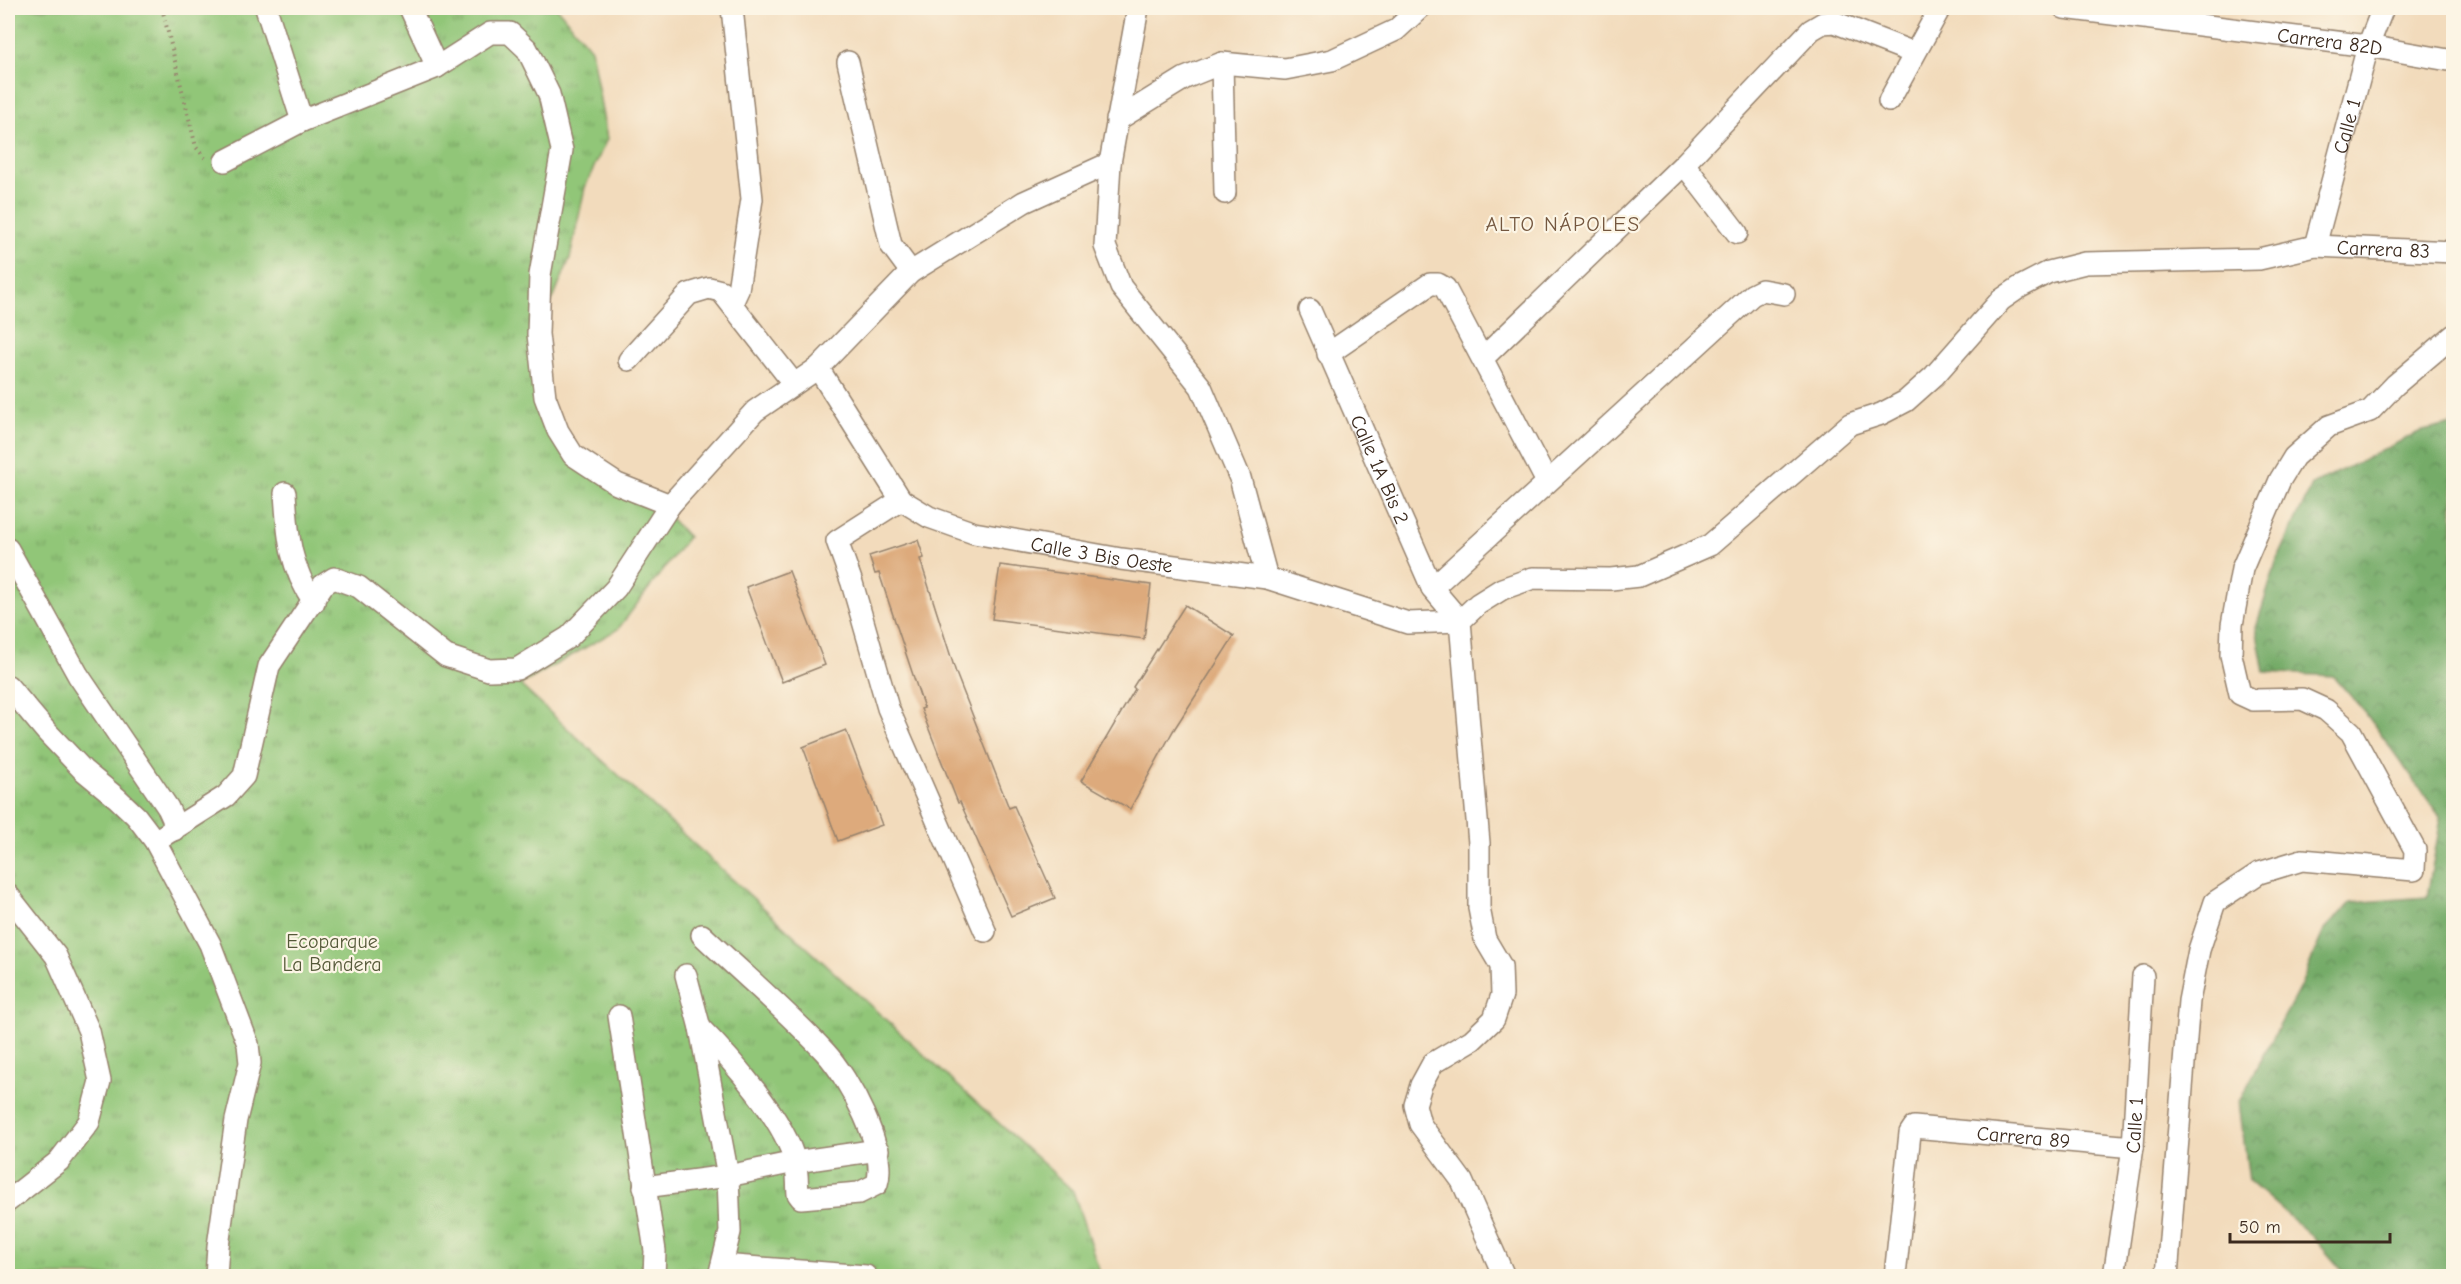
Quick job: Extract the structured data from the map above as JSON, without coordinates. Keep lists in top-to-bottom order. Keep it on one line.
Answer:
{"streets":{"street":["Carrera 82D","Calle 1","Carrera 83","Calle 1A Bis 2","Calle 3 Bis Oeste","Carrera 89"]},"crossings":[["Carrera 82D","Calle 1"],["Calle 1","Carrera 83"],["Calle 1","Carrera 89"],["Carrera 83","Calle 1A Bis 2"],["Carrera 83","Calle 3 Bis Oeste"],["Calle 1A Bis 2","Calle 3 Bis Oeste"]],"districts":["ALTO NÁPOLES"],"parks":["Ecoparque La Bandera"],"scale_bar":"50 m"}
